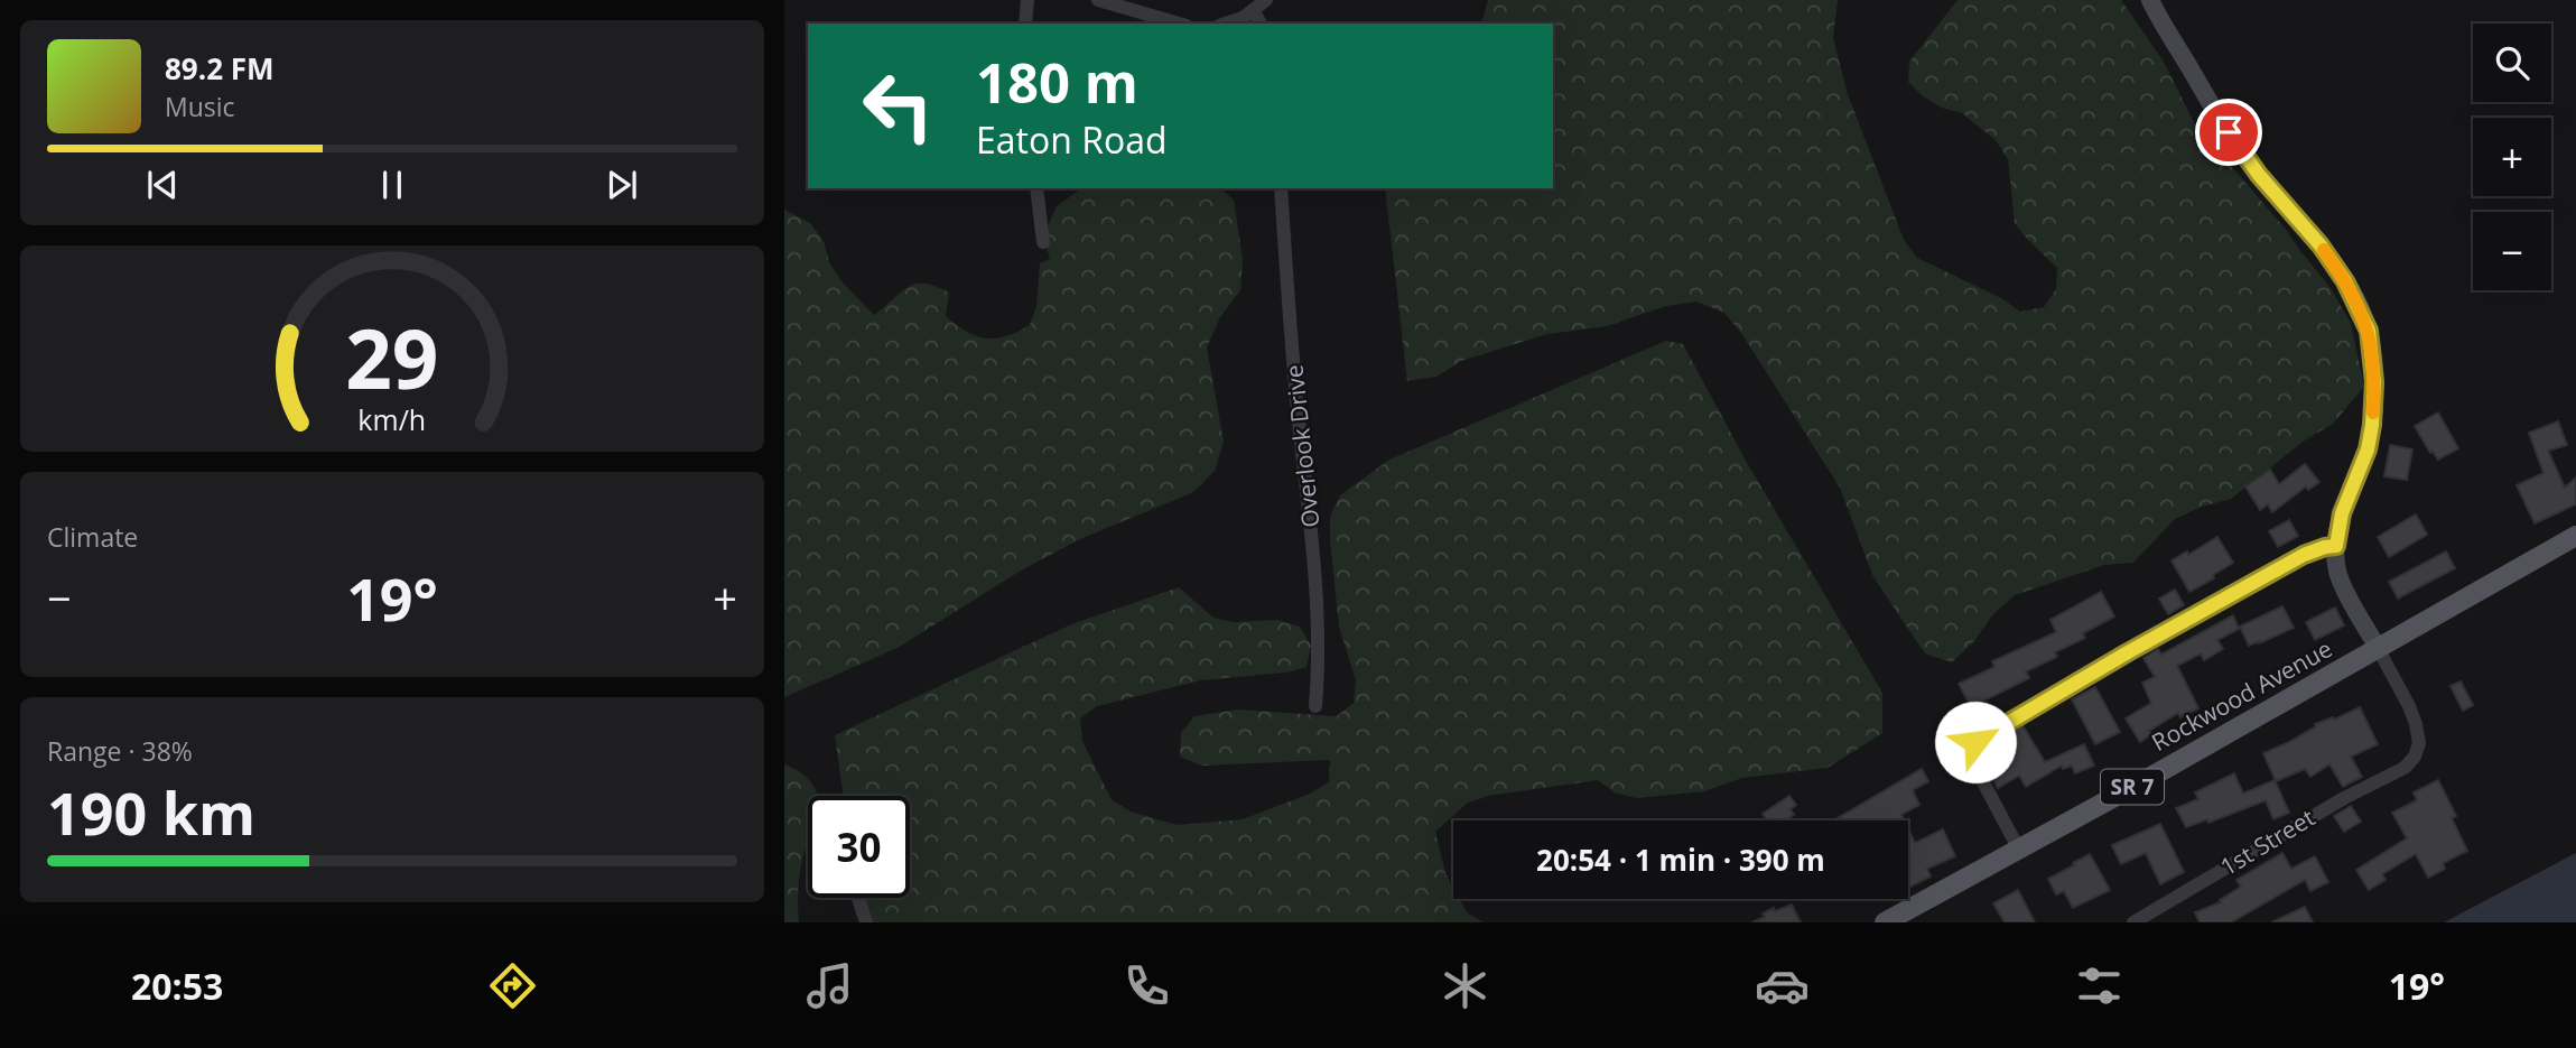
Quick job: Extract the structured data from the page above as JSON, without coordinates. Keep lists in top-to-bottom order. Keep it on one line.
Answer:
{"streets":{"main road":["Rockwood Avenue","SR 7"],"street":["Overlook Drive","1st Street"]},"crossings":[["Rockwood Avenue","SR 7"],["Rockwood Avenue","1st Street"],["SR 7","1st Street"]],"page":{"map_buttons":["+","−"],"turn":["180 m","Eaton Road"],"song":["89.2 FM","Music"],"tile":["Climate",["Range · 38%","190 km"]],"heat":["−","19°","+"],"limit":"30","trip":"20:54 · 1 min · 390 m","tabs":["20:53","19°"],"gauge":["29","km/h"]}}
